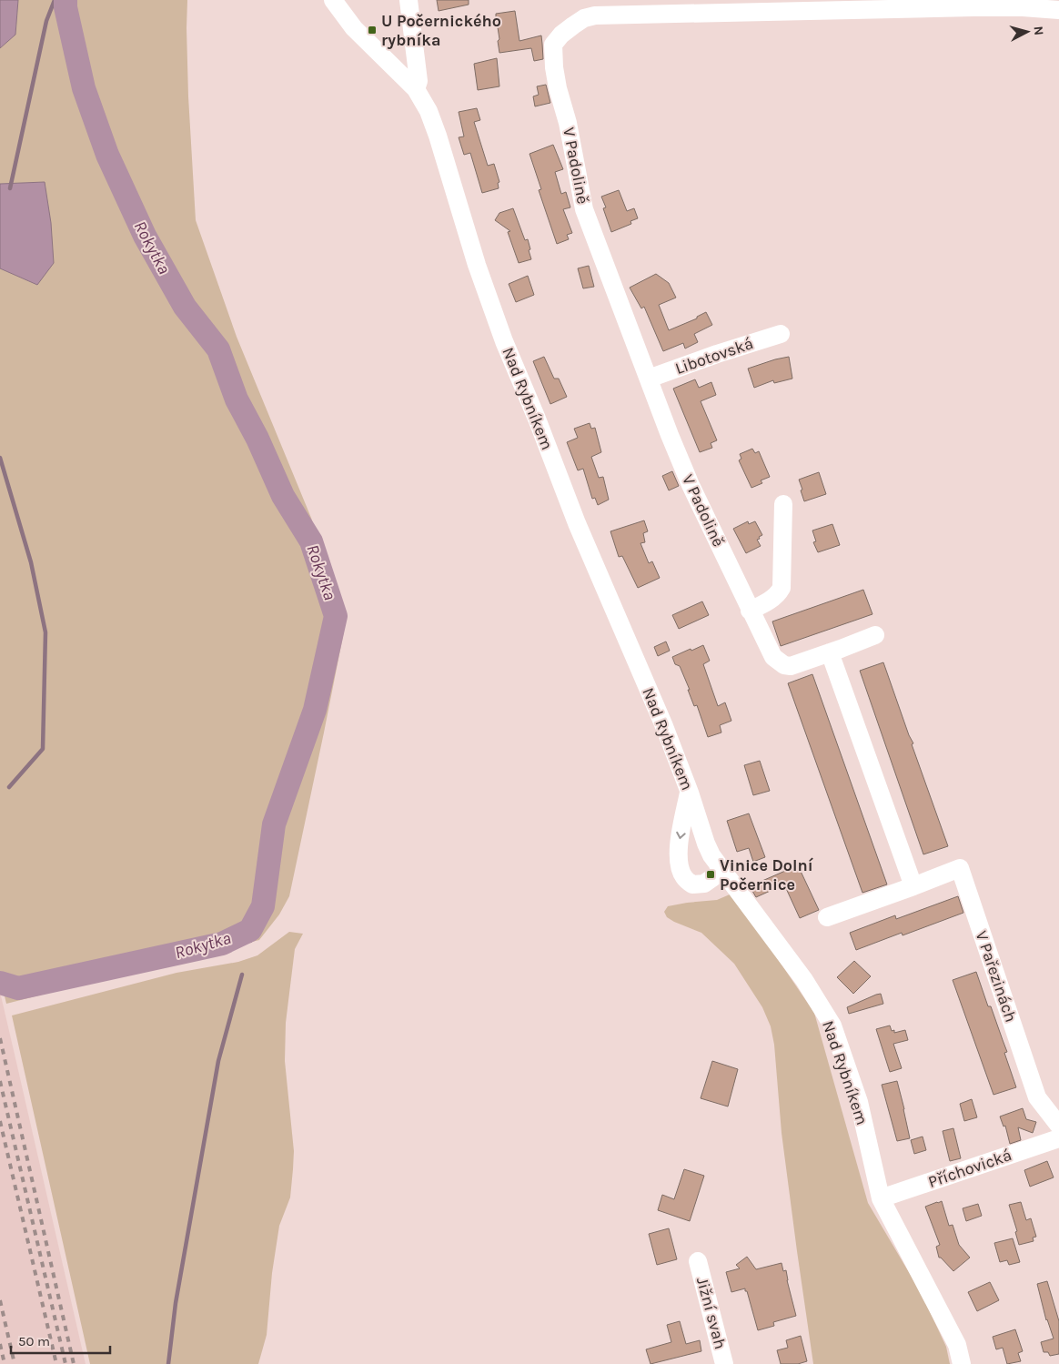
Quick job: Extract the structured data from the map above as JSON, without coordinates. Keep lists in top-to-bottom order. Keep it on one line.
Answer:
{"streets":{"street":["V Padolině","Libotovská","Nad Rybníkem","V Pařezinách","Příchovická","Jižní svah"]},"crossings":[["V Padolině","Libotovská"],["Nad Rybníkem","Příchovická"]],"water":["Rokytka"],"places":{"transit":["U Počernického rybníka","Vinice Dolní Počernice"]},"scale_bar":"50 m","north":"right"}
